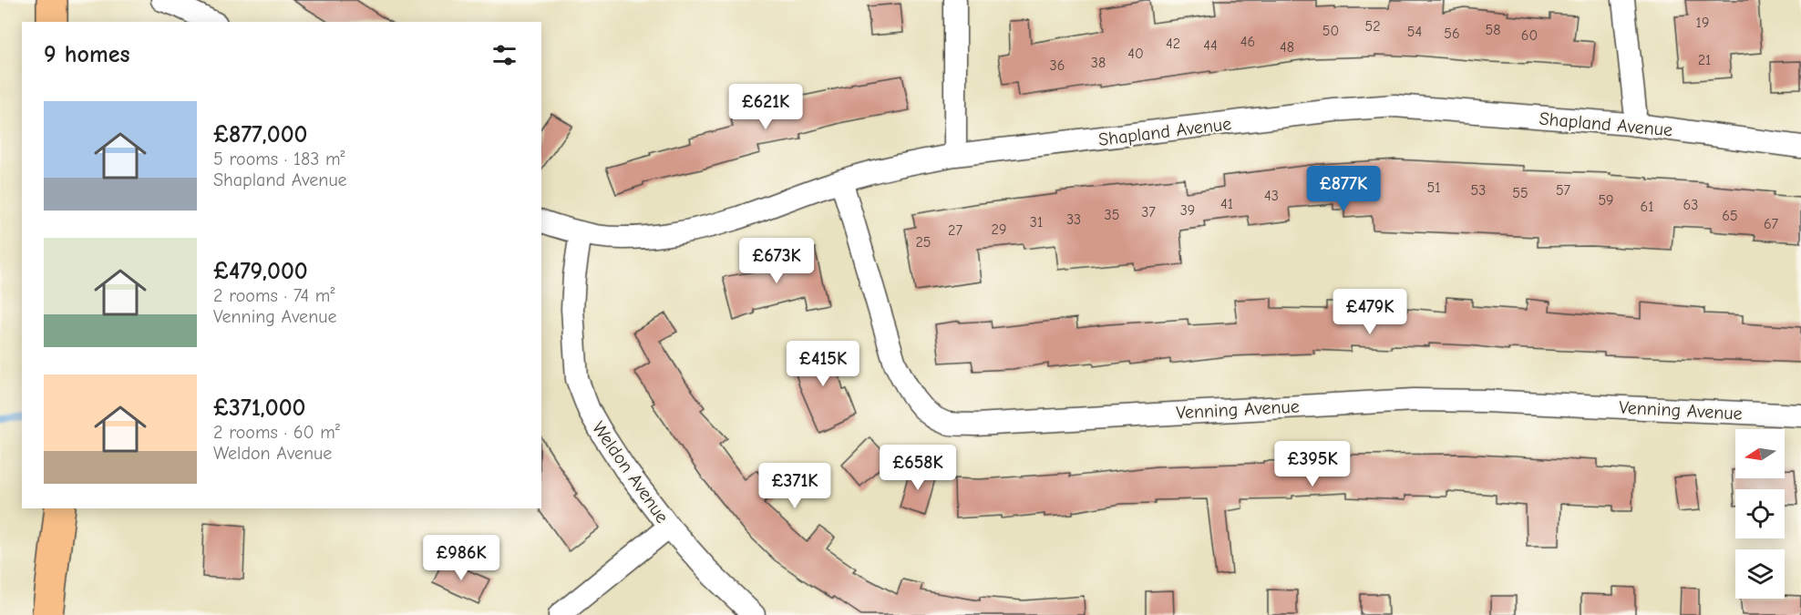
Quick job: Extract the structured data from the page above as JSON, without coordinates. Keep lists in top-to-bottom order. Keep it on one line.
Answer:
{"streets":{"street":["Shapland Avenue","Venning Avenue","Weldon Avenue"]},"crossings":[["Shapland Avenue","Venning Avenue"],["Shapland Avenue","Weldon Avenue"]],"house_numbers":["19","52","58","50","54","56","60","46","42","44","48","40","21","38","36","51","53","57","55","43","59","41","63","61","39","37","35","65","33","31","67","29","27","25"],"north":"left","page":{"heading":"9 homes","price":["£621K","£877K","£673K","£479K","£415K","£395K","£658K","£371K","£986K"],"list":[{"name":"£877,000","note":"5 rooms · 183 m² · Shapland Avenue"},{"name":"£479,000","note":"2 rooms · 74 m² · Venning Avenue"},{"name":"£371,000","note":"2 rooms · 60 m² · Weldon Avenue"}]}}
